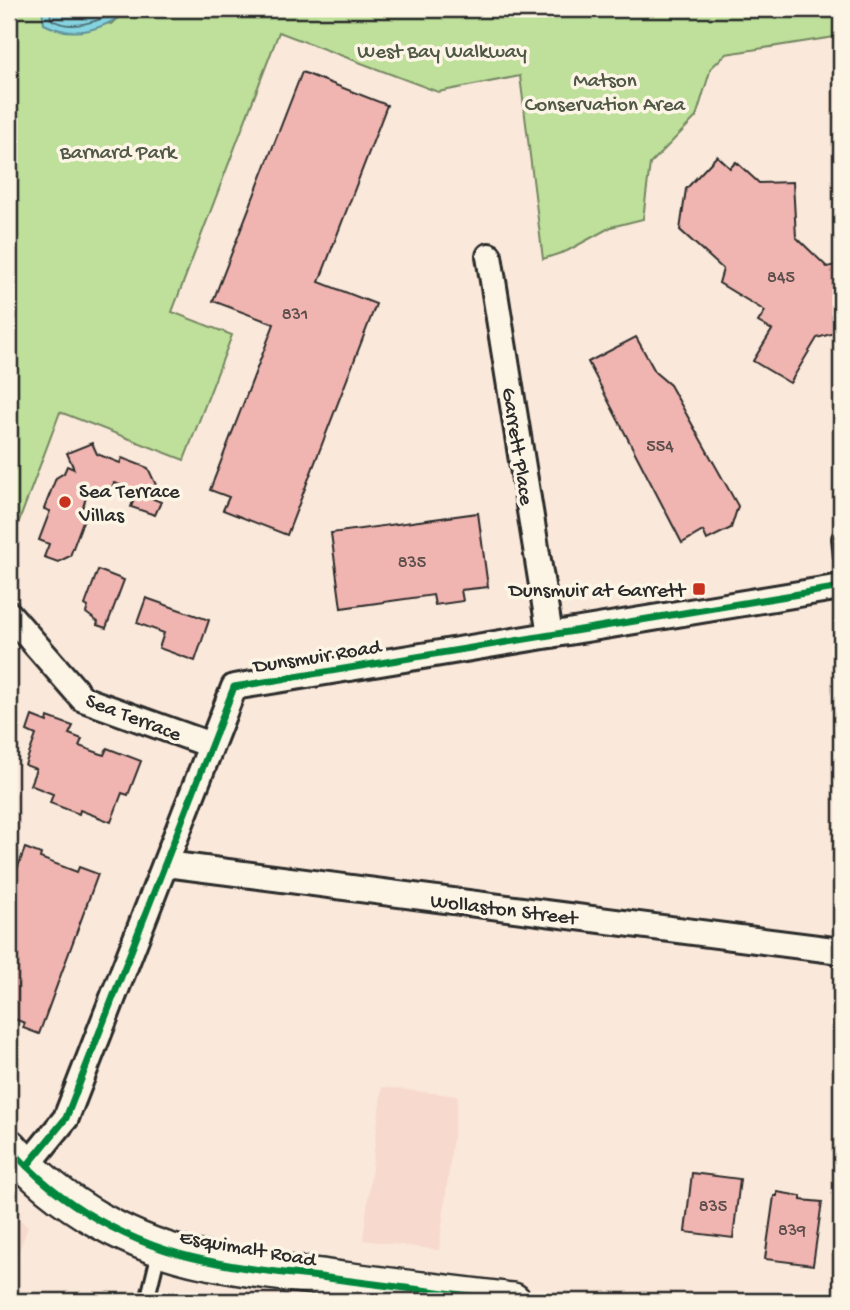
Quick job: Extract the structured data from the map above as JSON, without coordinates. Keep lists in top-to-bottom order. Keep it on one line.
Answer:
{"streets":{"main road":["Esquimalt Road"],"street":["Garrett Place","Dunsmuir Road","Sea Terrace","Wollaston Street"]},"crossings":[["Garrett Place","Dunsmuir Road"],["Dunsmuir Road","Sea Terrace"],["Dunsmuir Road","Wollaston Street"],["Dunsmuir Road","Esquimalt Road"]],"parks":["West Bay Walkway","Matson Conservation Area","Barnard Park"],"places":{"other":["Sea Terrace Villas"],"transit":["Dunsmuir at Garrett"]},"house_numbers":["845","831","554","835","835","839"]}
